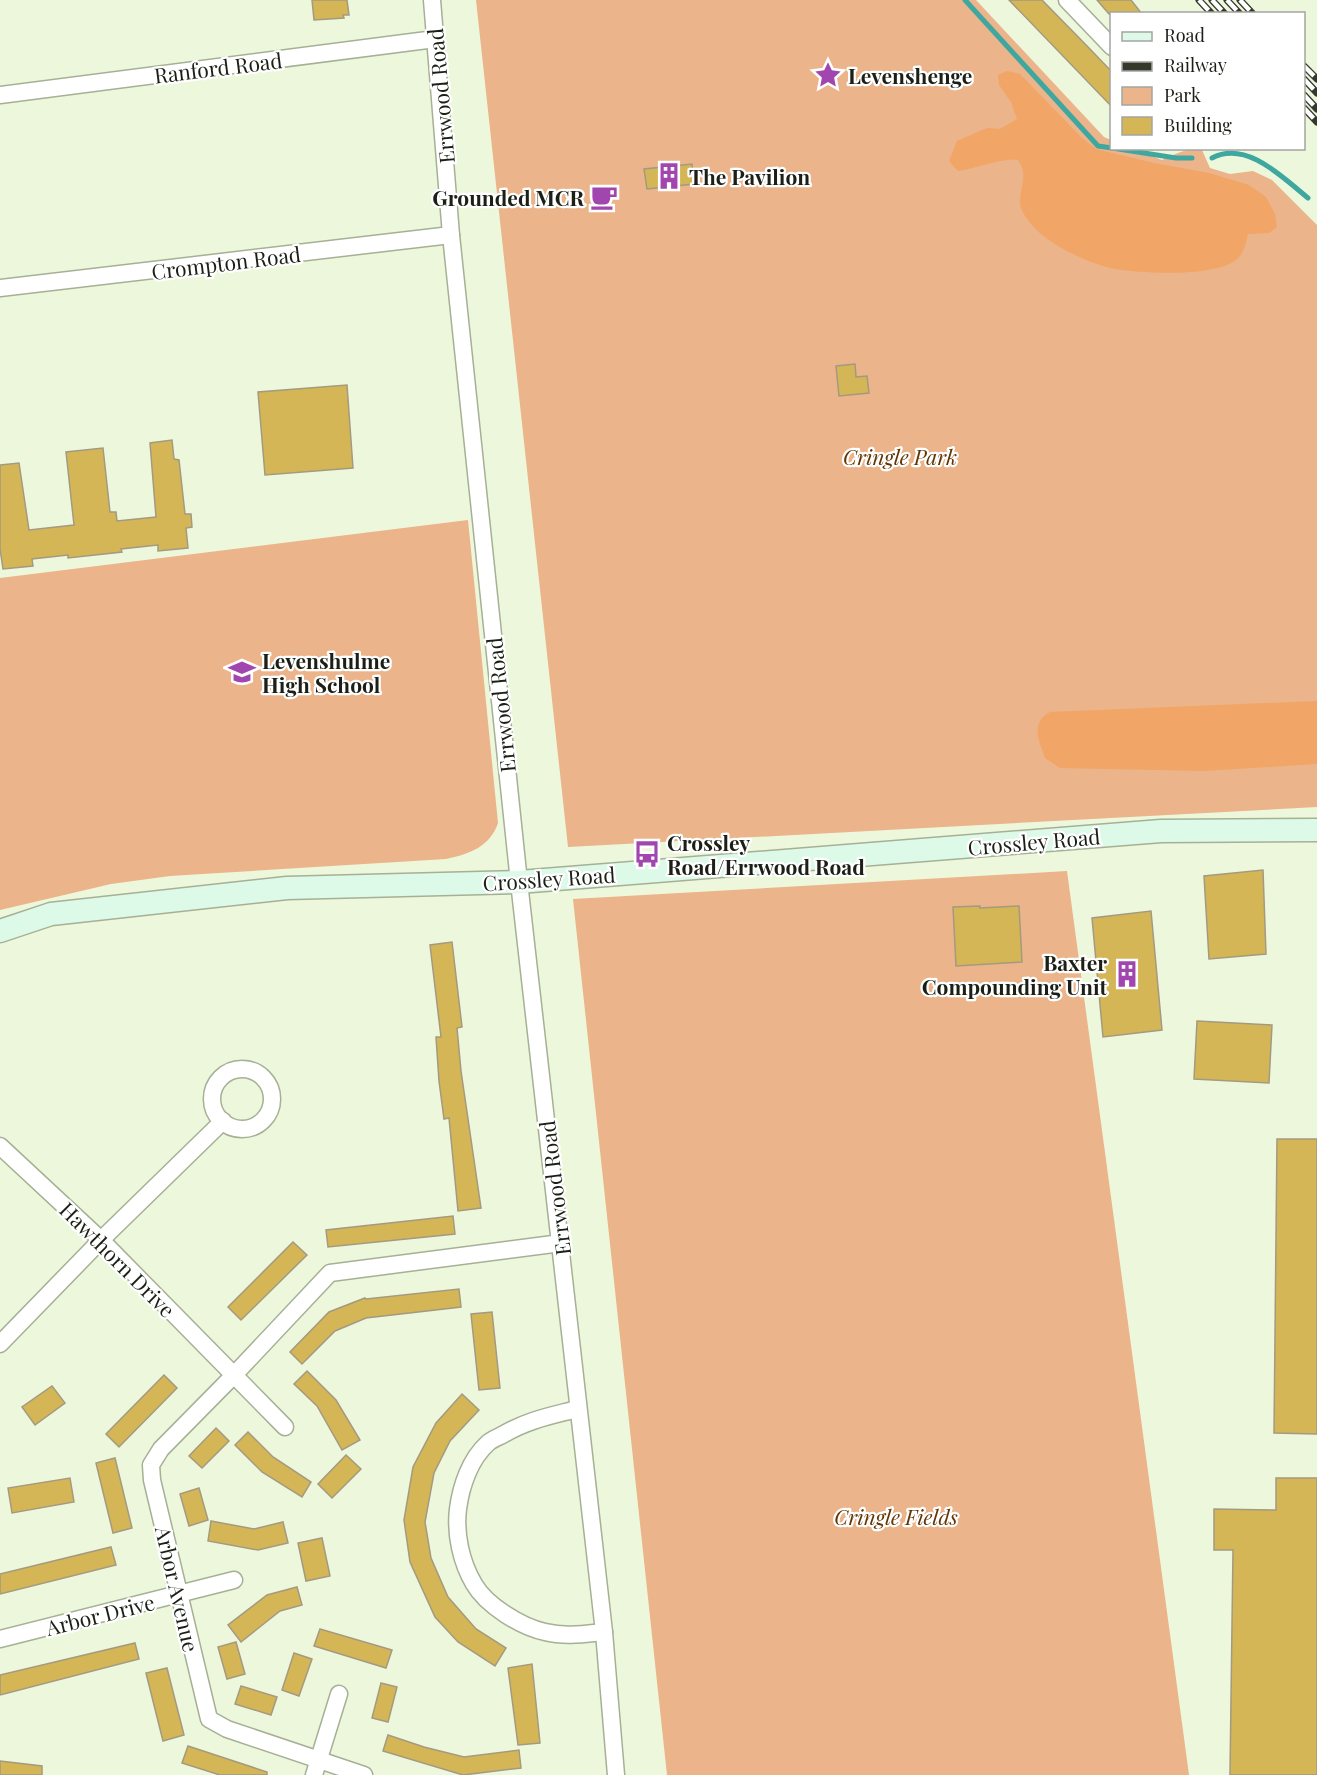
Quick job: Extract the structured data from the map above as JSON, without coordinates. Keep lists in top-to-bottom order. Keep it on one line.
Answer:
{"streets":{"street":["Ranford Road","Errwood Road","Crompton Road","Crossley Road","Hawthorn Drive","Arbor Avenue","Arbor Drive"]},"crossings":[["Ranford Road","Errwood Road"],["Errwood Road","Crompton Road"],["Errwood Road","Crossley Road"],["Errwood Road","Arbor Avenue"],["Hawthorn Drive","Arbor Avenue"],["Arbor Avenue","Arbor Drive"]],"parks":["Cringle Park","Cringle Fields"],"places":{"place":["Levenshenge"],"building":["The Pavilion","Baxter Compounding Unit"],"cafe":["Grounded MCR"],"school or university":["Levenshulme High School"],"bus stop":["Crossley Road/Errwood Road"]},"legend":["Road","Railway","Park","Building"]}
